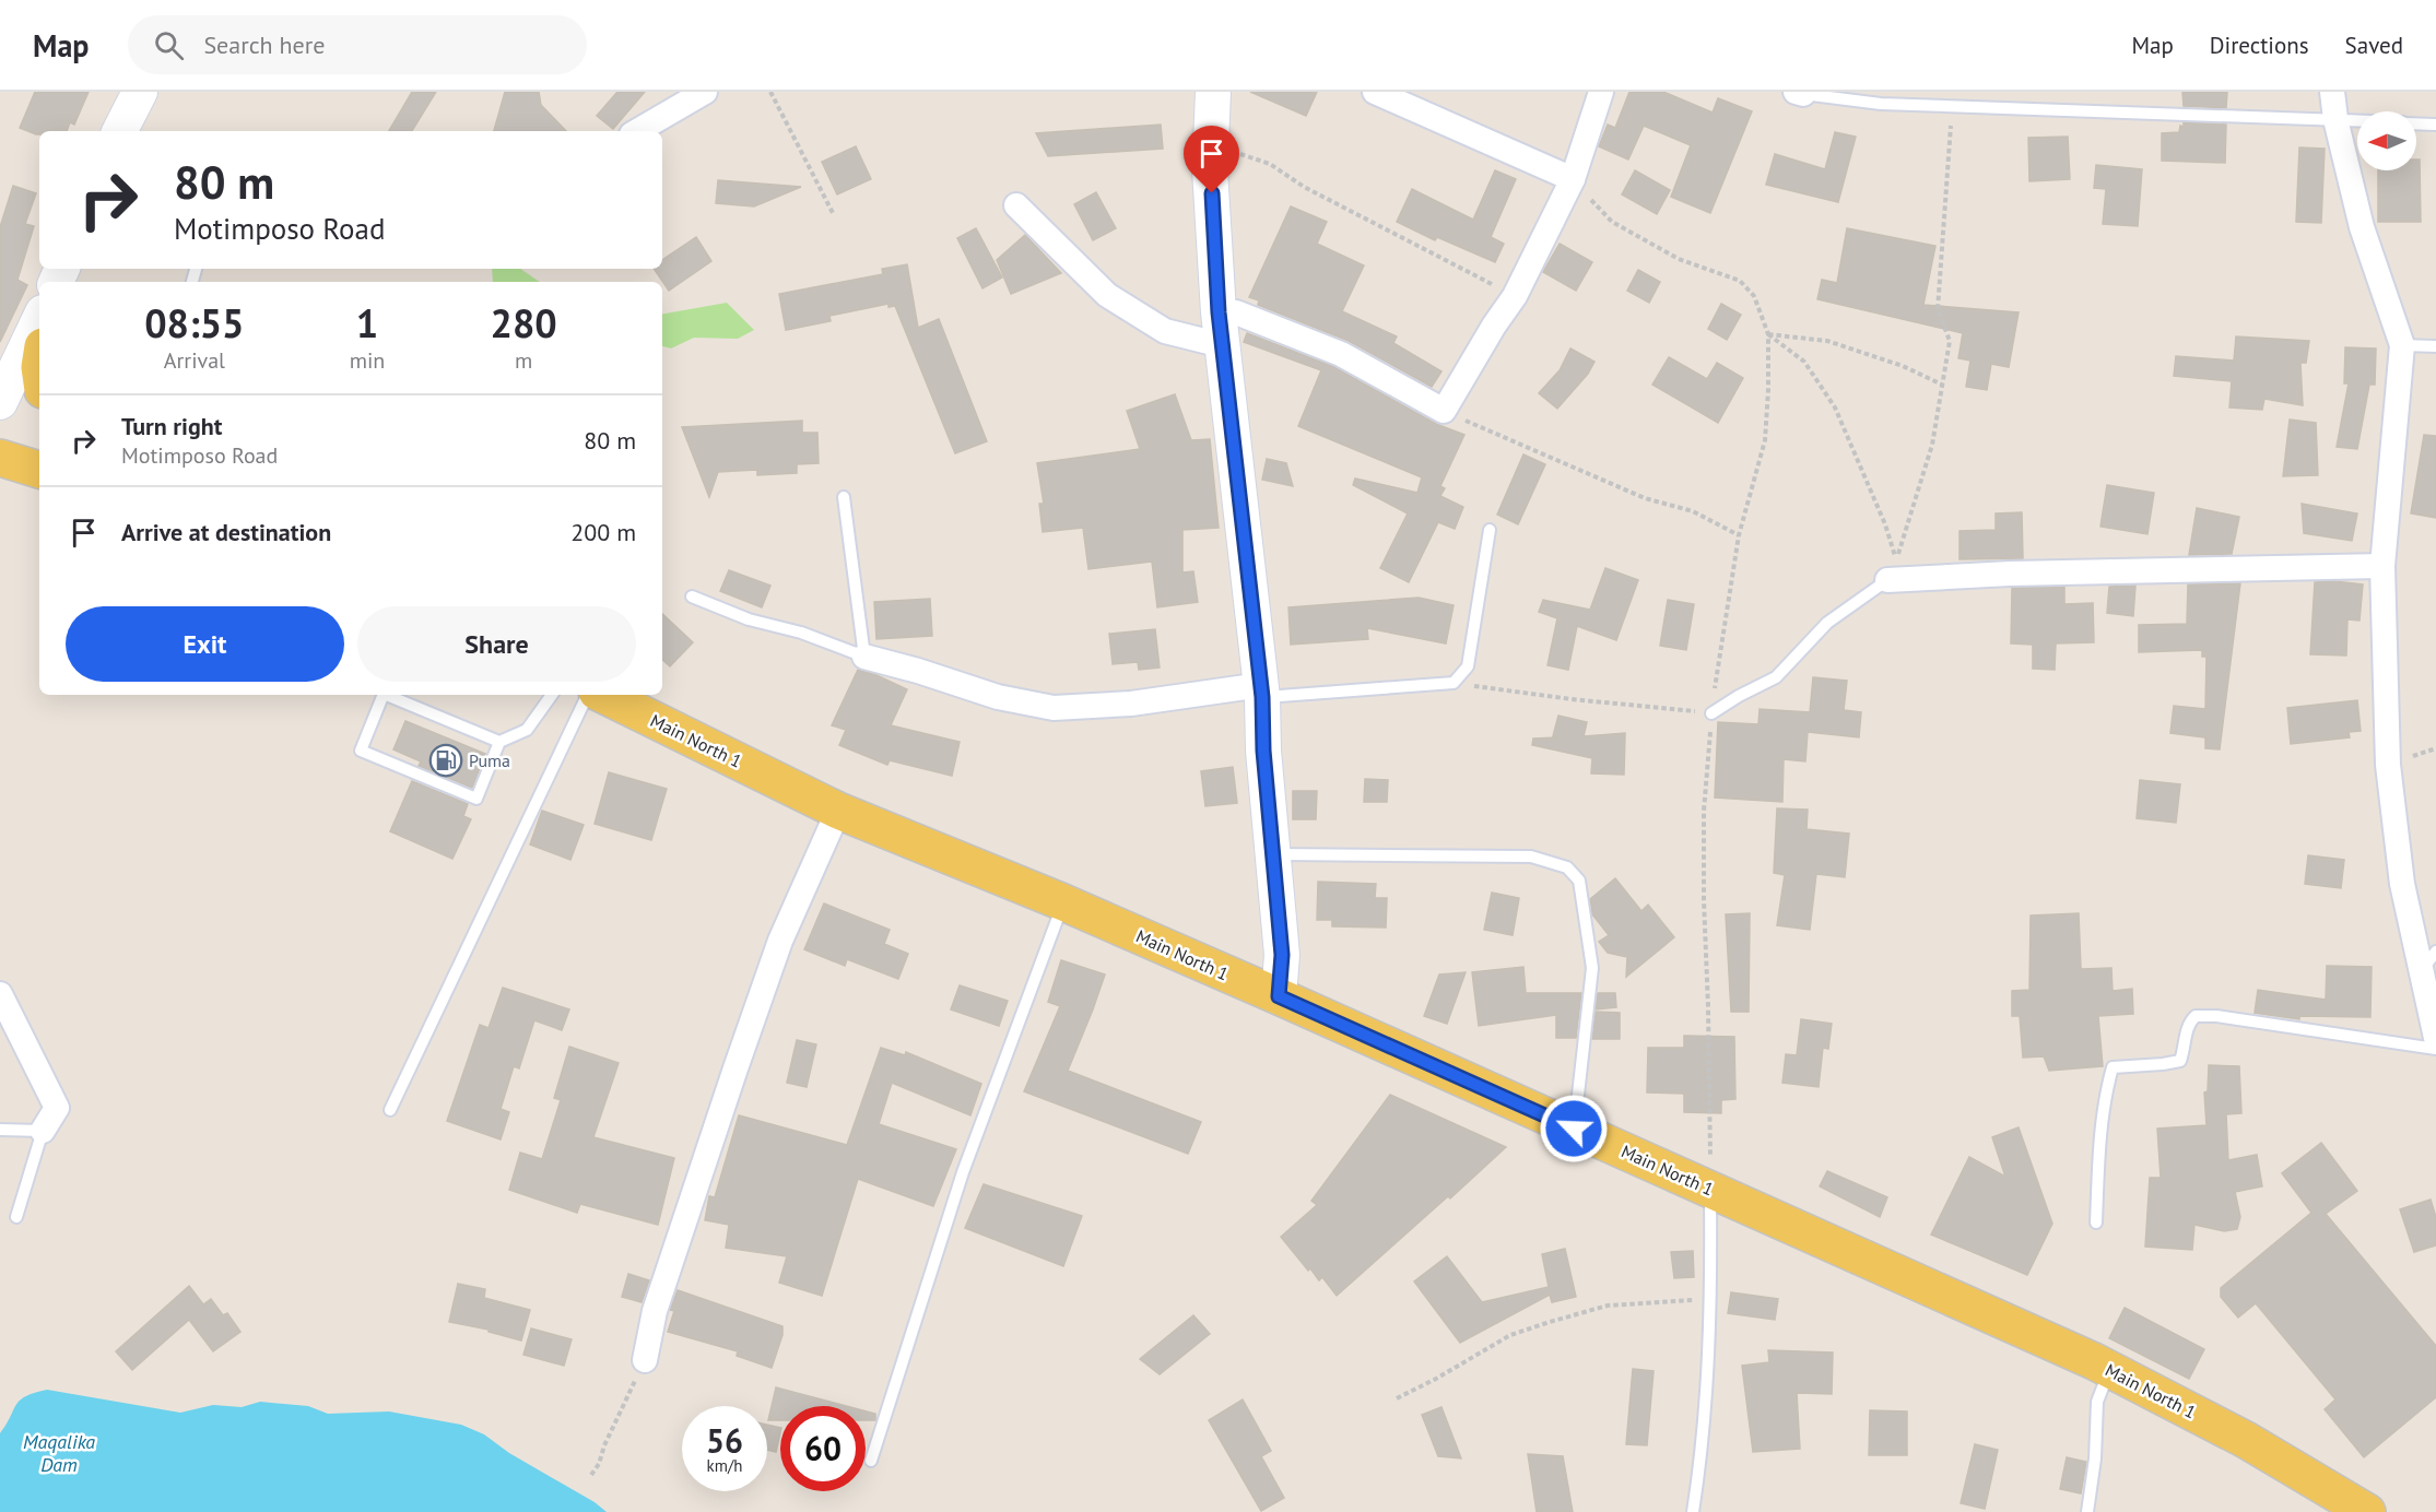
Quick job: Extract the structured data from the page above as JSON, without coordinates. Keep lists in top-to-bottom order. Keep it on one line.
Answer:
{"streets":{"main road":["Main North 1"]},"water":["Maqalika Dam"],"places":{"fuel station":["Puma"]},"north":"left","page":{"header":"Map","search":"Search here","nav":["Map","Directions","Saved"],"turn":["80 m","Motimposo Road"],"eta":["08:55","Arrival","1","min","280","m"],"list":[{"name":"Turn right","note":"Motimposo Road","value":"80 m"},{"name":"Arrive at destination","value":"200 m"}],"buttons":["Exit","Share"],"speed":"56 km/h","limit":"60"}}
